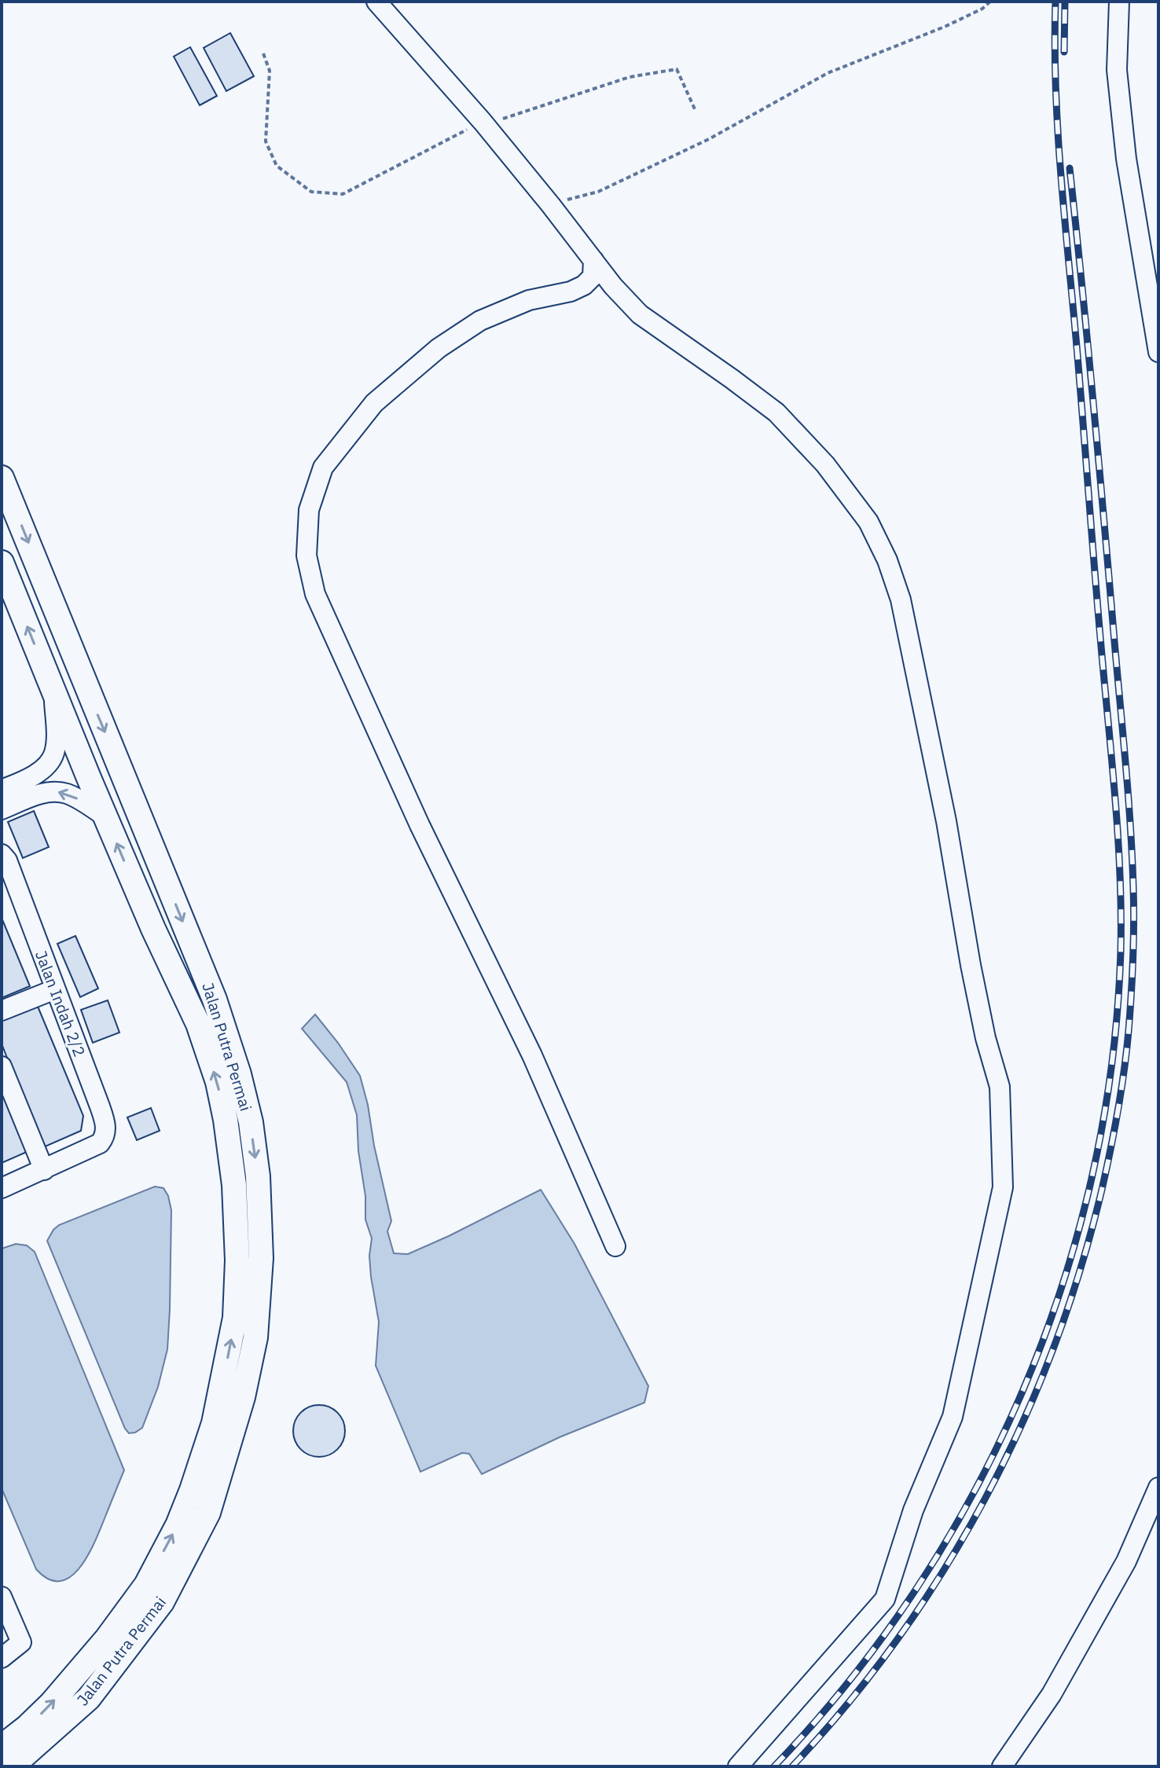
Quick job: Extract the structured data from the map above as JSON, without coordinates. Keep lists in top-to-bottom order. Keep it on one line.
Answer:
{"streets":{"main road":["Jalan Putra Permai"],"street":["Jalan Indah 2/2"]}}
